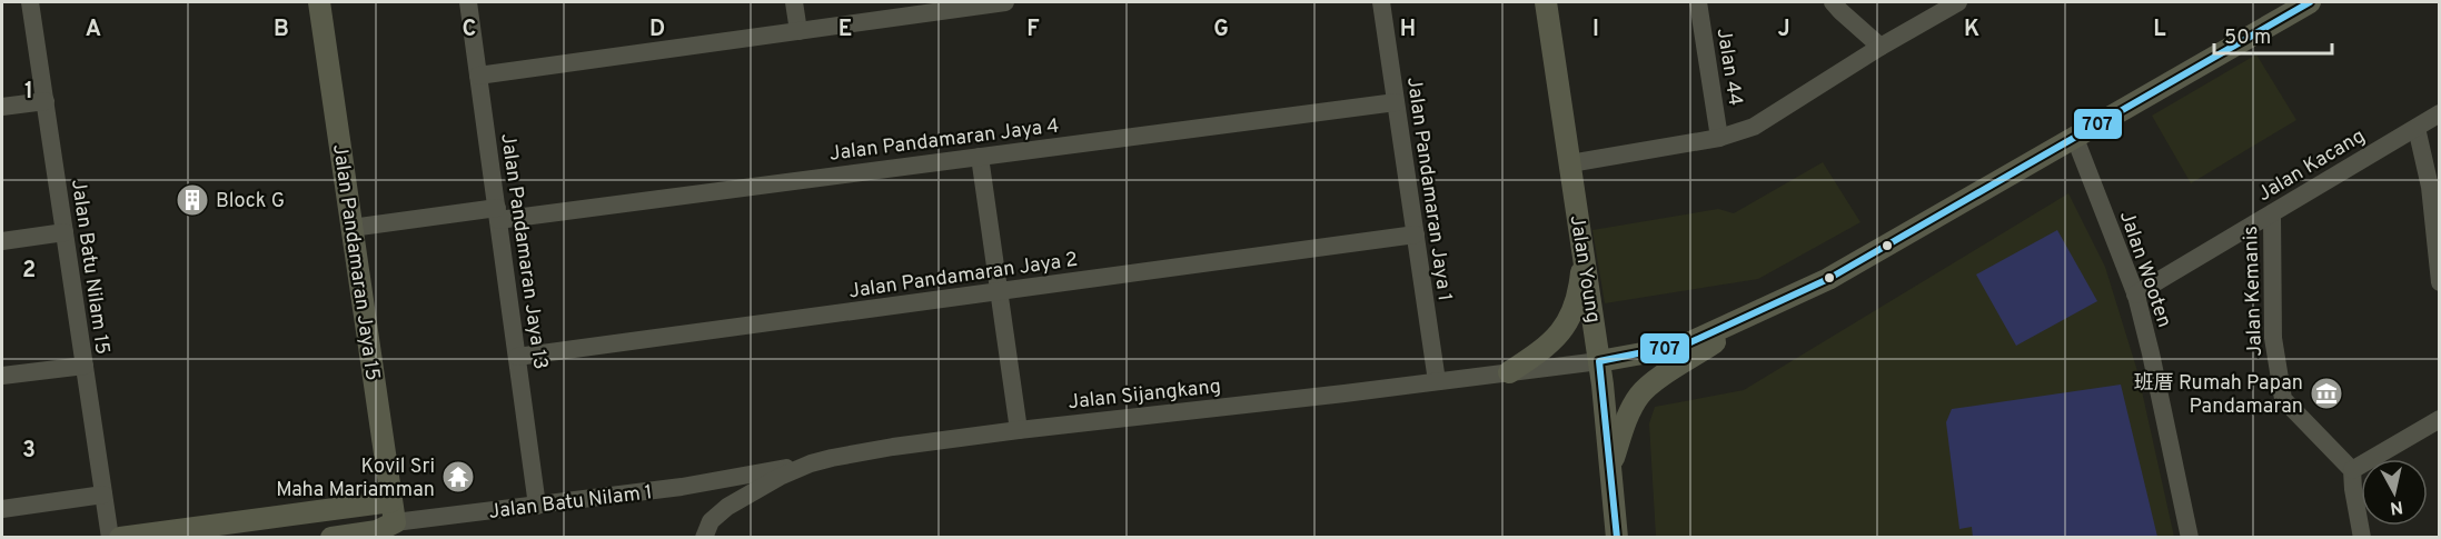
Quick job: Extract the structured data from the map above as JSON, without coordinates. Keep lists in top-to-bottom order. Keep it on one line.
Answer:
{"streets":{"main road":["Jalan Pandamaran Jaya 15","Jalan Young","Jalan Batu Nilam 1"],"street":["Jalan 44","Jalan Pandamaran Jaya 4","Jalan Kacang","Jalan Pandamaran Jaya 1","Jalan Pandamaran Jaya 13","Jalan Batu Nilam 15","Jalan Wooten","Jalan Pandamaran Jaya 2","Jalan Kemanis","Jalan Sijangkang"]},"crossings":[["Jalan Pandamaran Jaya 4","Jalan Pandamaran Jaya 1"],["Jalan Pandamaran Jaya 4","Jalan Pandamaran Jaya 13"],["Jalan Pandamaran Jaya 4","Jalan Pandamaran Jaya 15"],["Jalan Kacang","Jalan Wooten"],["Jalan Kacang","Jalan Kemanis"],["Jalan Pandamaran Jaya 1","Jalan Pandamaran Jaya 2"],["Jalan Pandamaran Jaya 1","Jalan Sijangkang"],["Jalan Pandamaran Jaya 13","Jalan Pandamaran Jaya 2"],["Jalan Pandamaran Jaya 13","Jalan Batu Nilam 1"],["Jalan Pandamaran Jaya 15","Jalan Batu Nilam 1"],["Jalan Young","Jalan Sijangkang"],["Jalan Sijangkang","Jalan Batu Nilam 1"]],"places":{"building":["Block G"],"museum":["班厝 Rumah Papan Pandamaran"],"temple":["Kovil Sri Maha Mariamman"]},"lines":["transit line 707"],"scale_bar":"50 m","north":"bottom","grid":{"columns":["A","B","C","D","E","F","G","H","I","J","K","L"],"rows":["1","2","3"]}}
